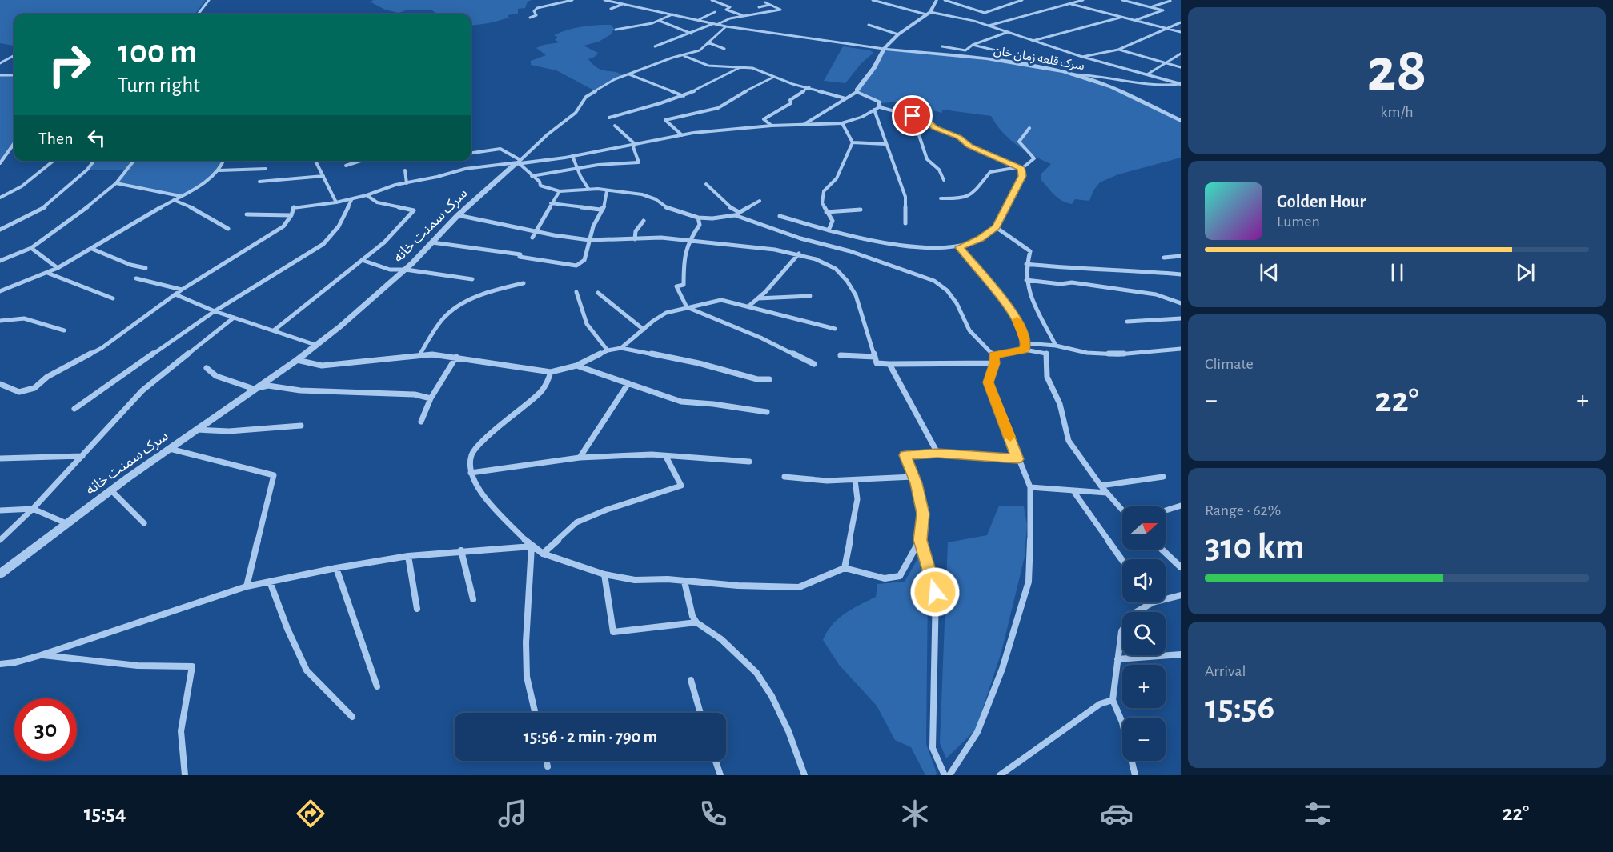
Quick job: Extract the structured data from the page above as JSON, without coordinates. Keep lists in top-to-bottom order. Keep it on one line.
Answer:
{"streets":{"street":["سرک قلعه زمان خان","سرک سمنت خانه"]},"north":"right","page":{"tile":[["28","km/h"],"Climate",["Range · 62%","310 km"],["Arrival","15:56"]],"turn":["100 m","Turn right"],"then":"Then","song":["Golden Hour","Lumen"],"heat":["−","22°","+"],"map_buttons":["+","−"],"limit":"30","trip":"15:56 · 2 min · 790 m","tabs":["15:54","22°"]}}
